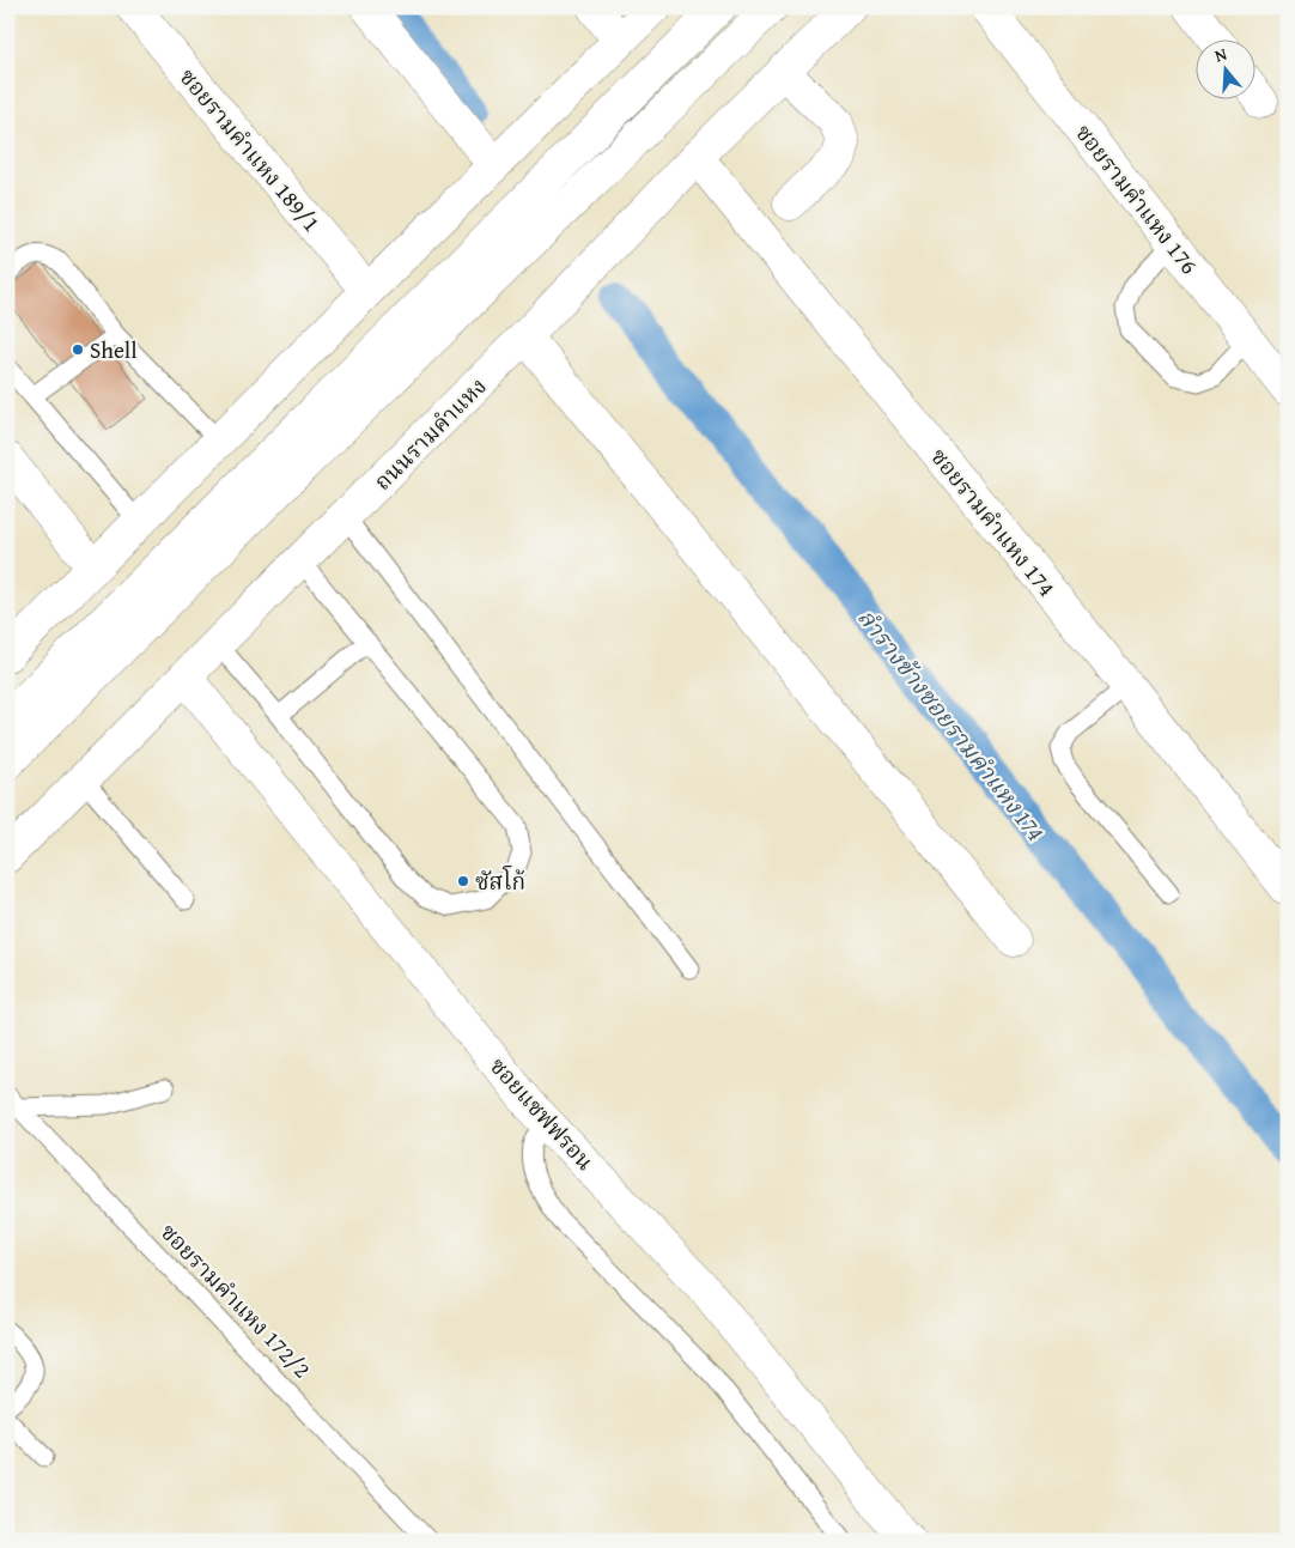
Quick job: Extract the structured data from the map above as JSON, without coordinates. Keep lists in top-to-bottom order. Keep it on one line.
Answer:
{"streets":{"street":["ซอยรามคำแหง 189/1","ซอยรามคำแหง 176","ถนนรามคำแหง","ซอยรามคำแหง 174","ซอยแซฟฟรอน"],"lane":["ซอยรามคำแหง 172/2"]},"crossings":[["ถนนรามคำแหง","ซอยรามคำแหง 174"],["ถนนรามคำแหง","ซอยแซฟฟรอน"]],"water":["ลำรางข้างซอยรามคำแหง 174"],"places":["Shell","ซัสโก้"],"north":"top"}
